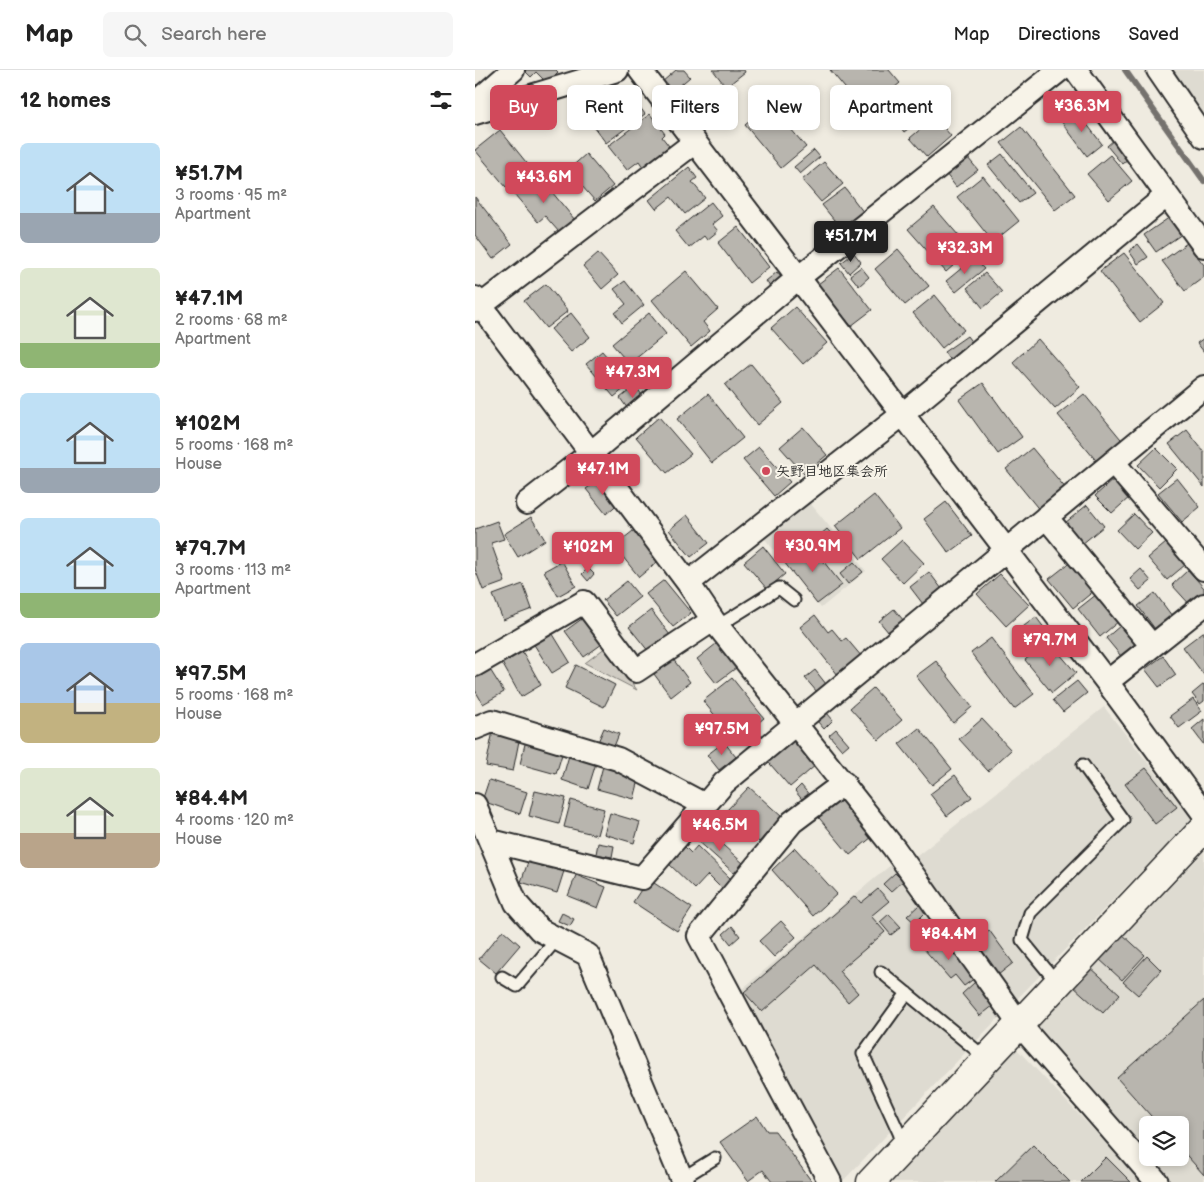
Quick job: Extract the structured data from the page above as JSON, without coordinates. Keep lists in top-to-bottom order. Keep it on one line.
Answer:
{"places":["矢野目地区集会所"],"page":{"header":"Map","search":"Search here","nav":["Map","Directions","Saved"],"heading":"12 homes","chip":["Buy","Rent","Filters","New","Apartment"],"price":["¥36.3M","¥43.6M","¥51.7M","¥32.3M","¥47.3M","¥47.1M","¥30.9M","¥102M","¥79.7M","¥97.5M","¥46.5M","¥84.4M"],"list":[{"name":"¥51.7M","note":"3 rooms · 95 m² · Apartment"},{"name":"¥47.1M","note":"2 rooms · 68 m² · Apartment"},{"name":"¥102M","note":"5 rooms · 168 m² · House"},{"name":"¥79.7M","note":"3 rooms · 113 m² · Apartment"},{"name":"¥97.5M","note":"5 rooms · 168 m² · House"},{"name":"¥84.4M","note":"4 rooms · 120 m² · House"}]}}
